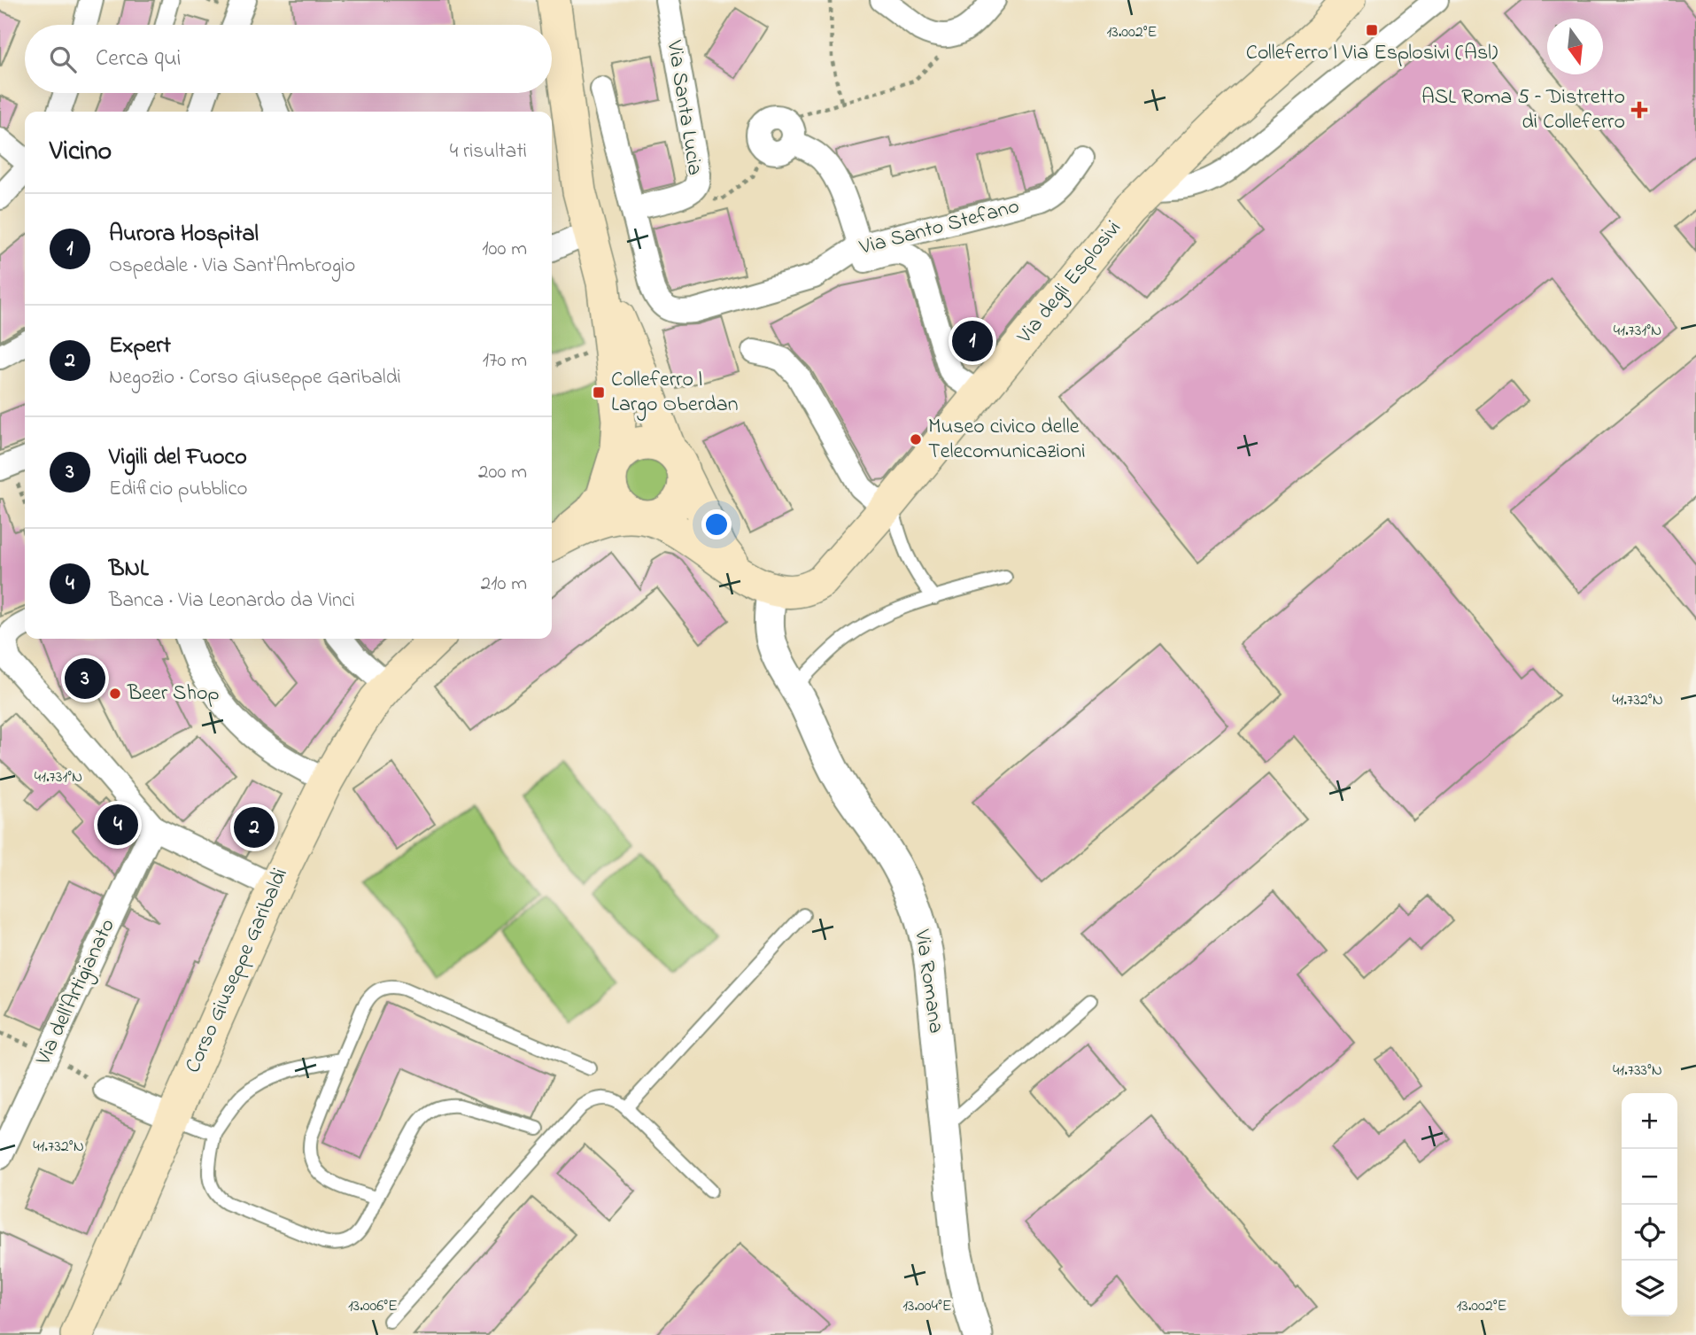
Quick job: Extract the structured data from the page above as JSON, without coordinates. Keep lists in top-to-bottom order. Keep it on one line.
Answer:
{"streets":{"main road":["Via degli Esplosivi","Corso Giuseppe Garibaldi"],"street":["Via Santa Lucia","Via Santo Stefano","Via Romana","Via dell'Artigianato"]},"crossings":[["Via Santa Lucia","Via Santo Stefano"],["Via degli Esplosivi","Via Romana"]],"places":{"transit":["Colleferro | Via Esplosivi (Asl)","Colleferro | Largo Oberdan"],"health":["ASL Roma 5 – Distretto di Colleferro"],"other":["Museo civico delle Telecomunicazioni","Beer Shop"]},"north":"bottom","page":{"search":"Cerca qui","heading":["Vicino","4 risultati"],"list":[{"mark":"1","name":"Aurora Hospital","note":"Ospedale · Via Sant'Ambrogio","value":"100 m"},{"mark":"2","name":"Expert","note":"Negozio · Corso Giuseppe Garibaldi","value":"170 m"},{"mark":"3","name":"Vigili del Fuoco","note":"Edificio pubblico","value":"200 m"},{"mark":"4","name":"BNL","note":"Banca · Via Leonardo da Vinci","value":"210 m"}],"pins":["1","3","4","2"],"map_buttons":["+","−"]},"coordinates":["13.002°E","41.731°N","41.732°N","41.733°N","13.006°E","13.004°E"]}
